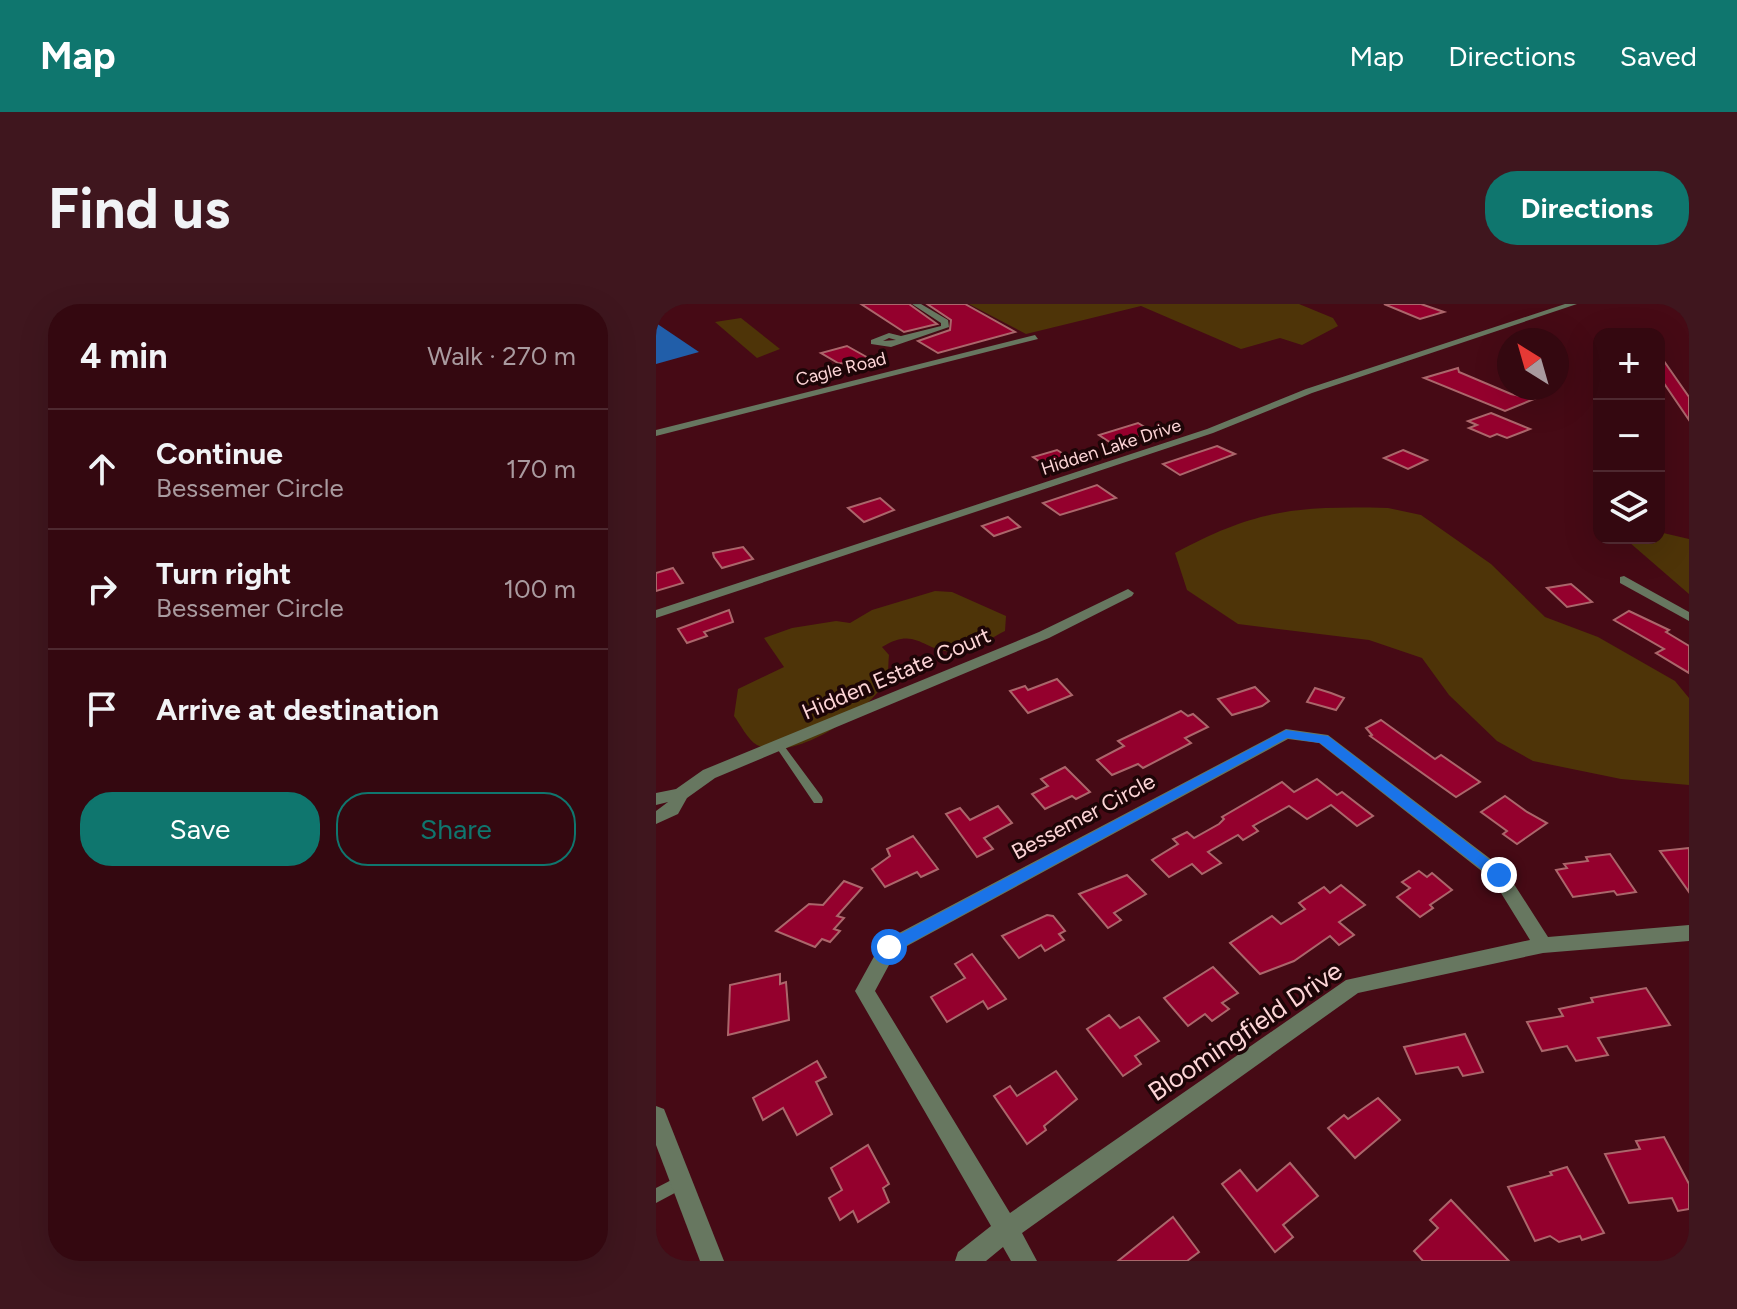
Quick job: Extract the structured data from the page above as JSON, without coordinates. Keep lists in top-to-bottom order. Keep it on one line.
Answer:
{"streets":{"street":["Cagle Road","Hidden Lake Drive","Hidden Estate Court","Bessemer Circle","Bloomingfield Drive"]},"crossings":[["Bessemer Circle","Bloomingfield Drive"]],"north":"top left","page":{"header":"Map","nav":["Map","Directions","Saved"],"buttons":["Directions",["Save","Share"]],"title":"Find us","heading":["4 min","Walk · 270 m"],"map_buttons":["+","−"],"list":[["Continue","Bessemer Circle","170 m"],["Turn right","Bessemer Circle","100 m"],"Arrive at destination"]}}
